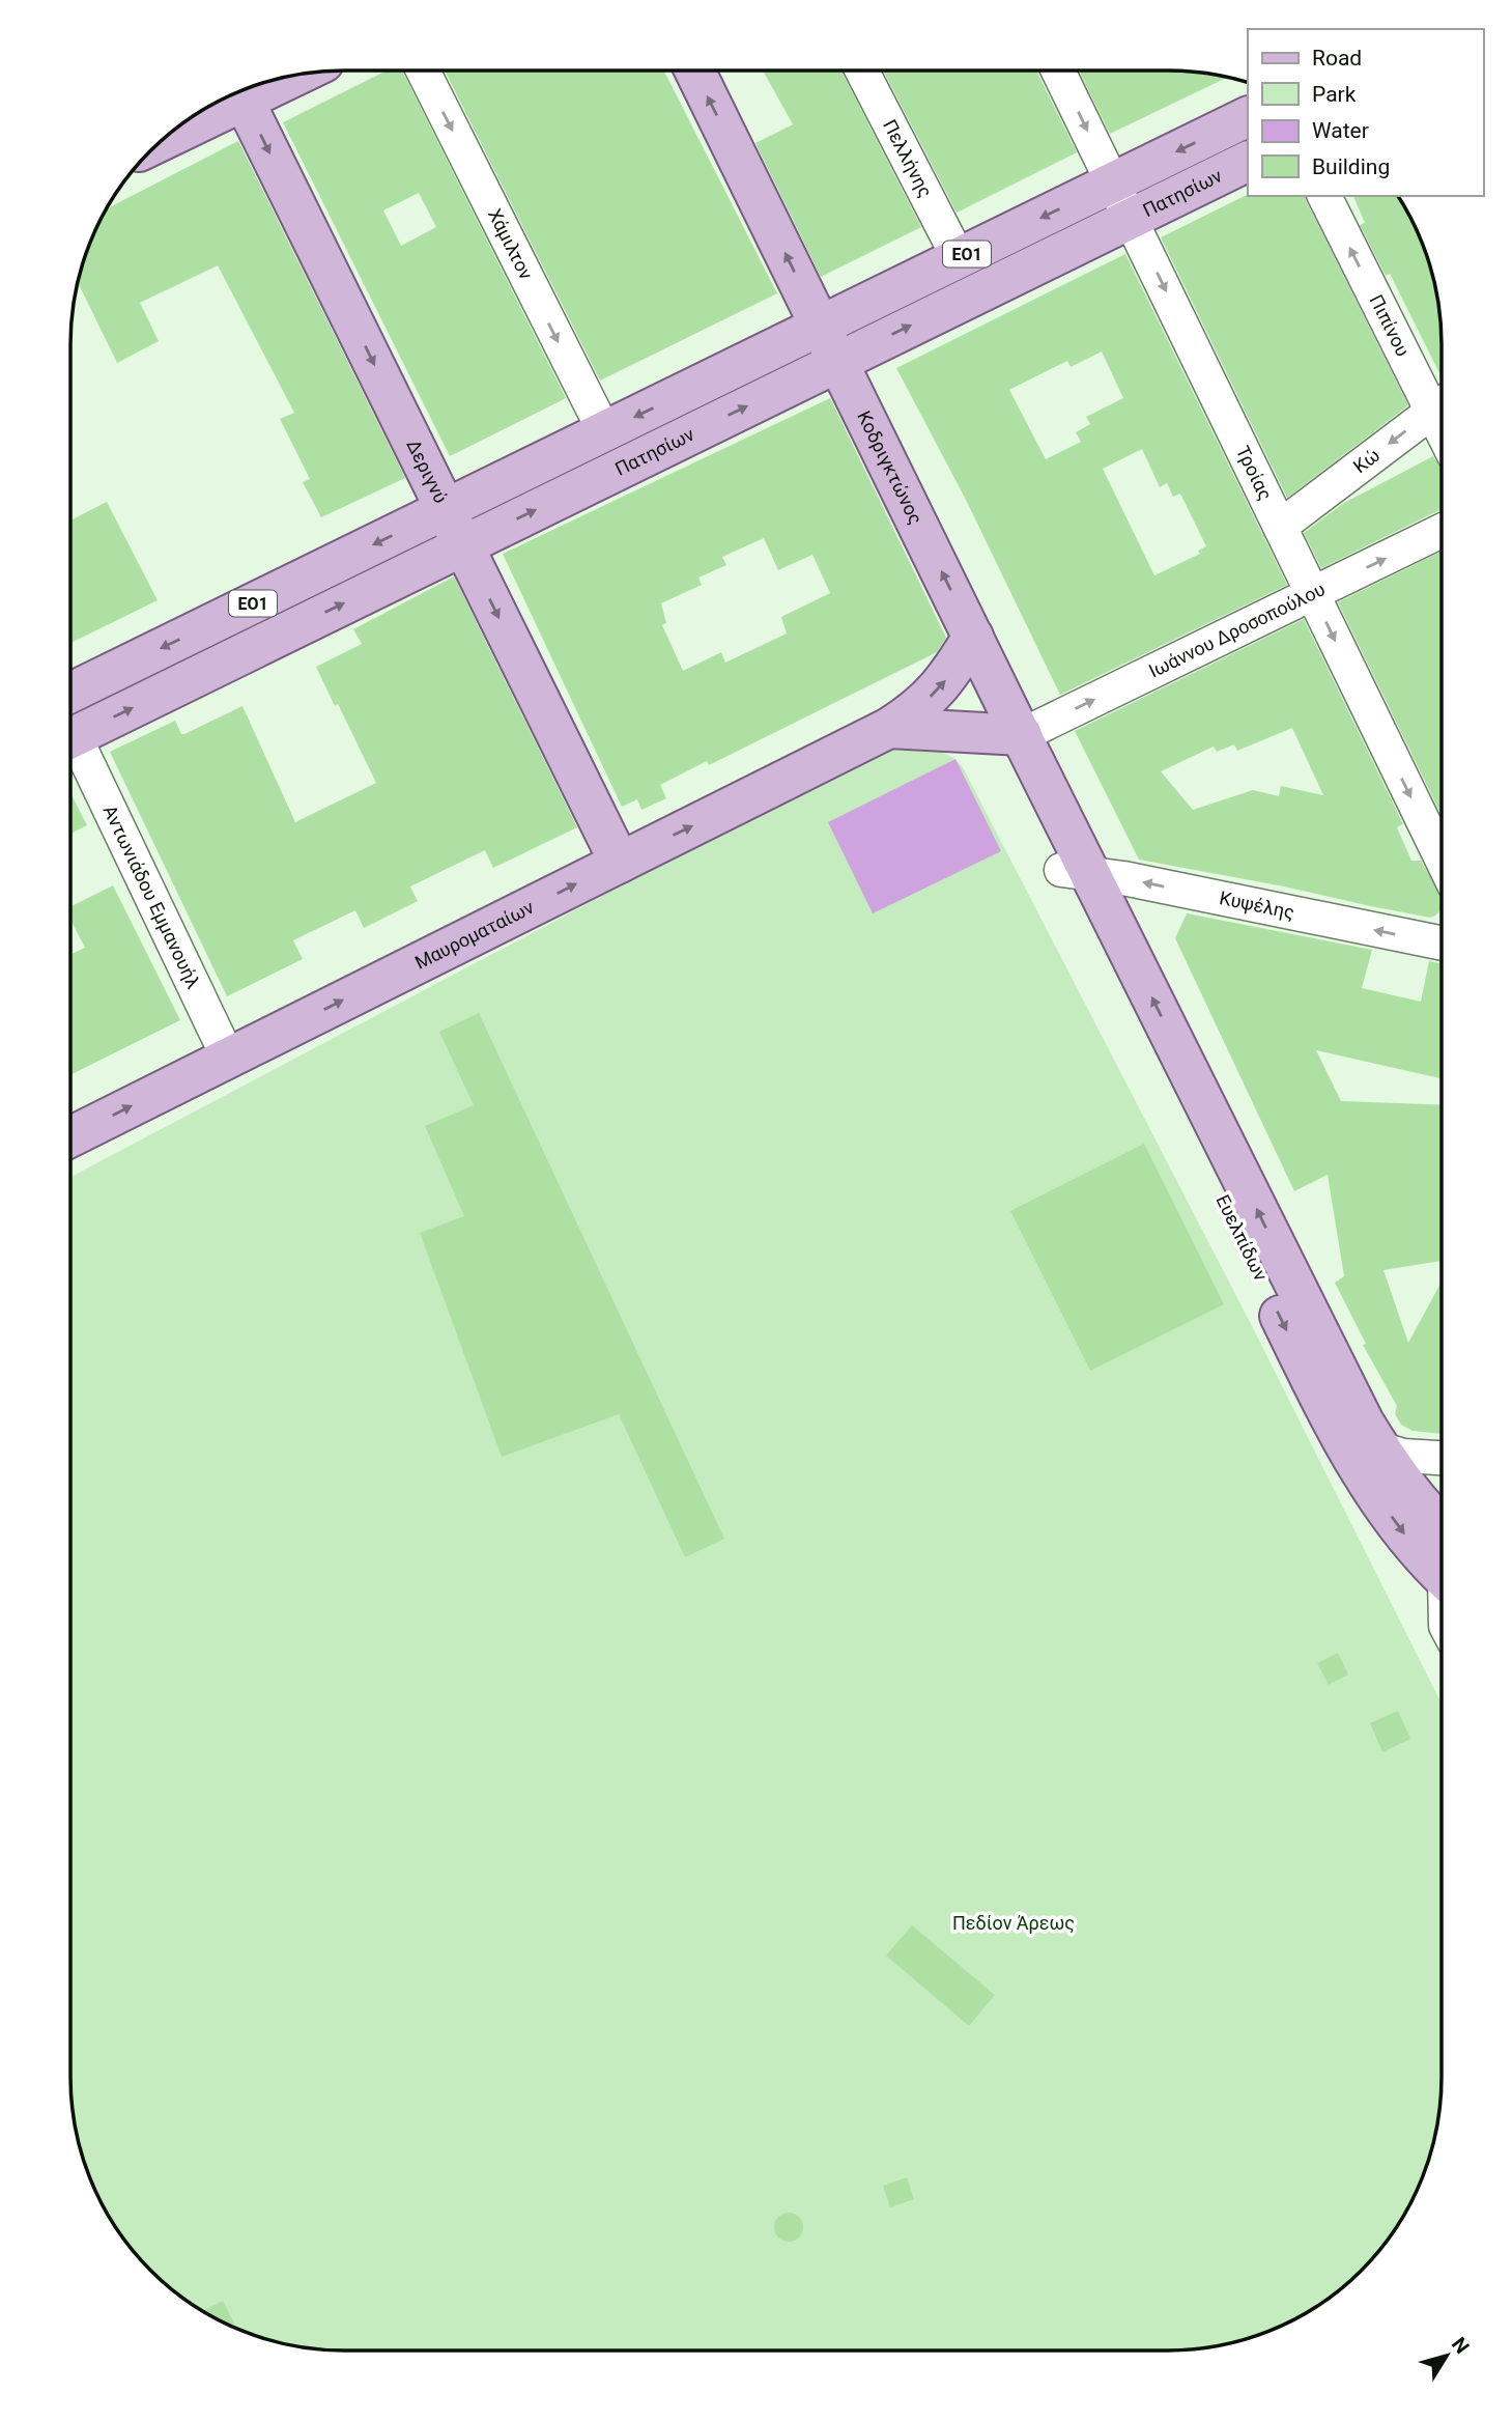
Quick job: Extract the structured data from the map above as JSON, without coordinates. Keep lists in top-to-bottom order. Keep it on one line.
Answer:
{"streets":{"main road":["Πατησίων","ΕΟ1","Κοδριγκτώνος","Δεριγνύ","Μαυροματαίων","Ευελπίδων"],"street":["Πελλήνης","Χάμιλτον","Πιπίνου","Κώ","Τροίας","Ιωάννου Δροσοπούλου","Αντωνιάδου Εμμανουήλ","Κυψέλης"]},"crossings":[["Πελλήνης","ΕΟ1"],["Πατησίων","Κοδριγκτώνος"],["Πατησίων","Δεριγνύ"],["Πατησίων","Τροίας"],["Χάμιλτον","ΕΟ1"],["ΕΟ1","Κοδριγκτώνος"],["ΕΟ1","Δεριγνύ"],["ΕΟ1","Τροίας"],["Κώ","Τροίας"],["Κοδριγκτώνος","Ιωάννου Δροσοπούλου"],["Κοδριγκτώνος","Κυψέλης"],["Κοδριγκτώνος","Μαυροματαίων"],["Κοδριγκτώνος","Ευελπίδων"],["Δεριγνύ","Μαυροματαίων"],["Τροίας","Ιωάννου Δροσοπούλου"],["Ιωάννου Δροσοπούλου","Μαυροματαίων"],["Αντωνιάδου Εμμανουήλ","Μαυροματαίων"],["Κυψέλης","Ευελπίδων"]],"one_way":["Χάμιλτον","Πιπίνου","Κώ","Κοδριγκτώνος","Δεριγνύ","Τροίας","Ιωάννου Δροσοπούλου","Κυψέλης","Μαυροματαίων"],"parks":["Πεδίον Άρεως"],"legend":["Road","Park","Water","Building"],"north":"top right"}
